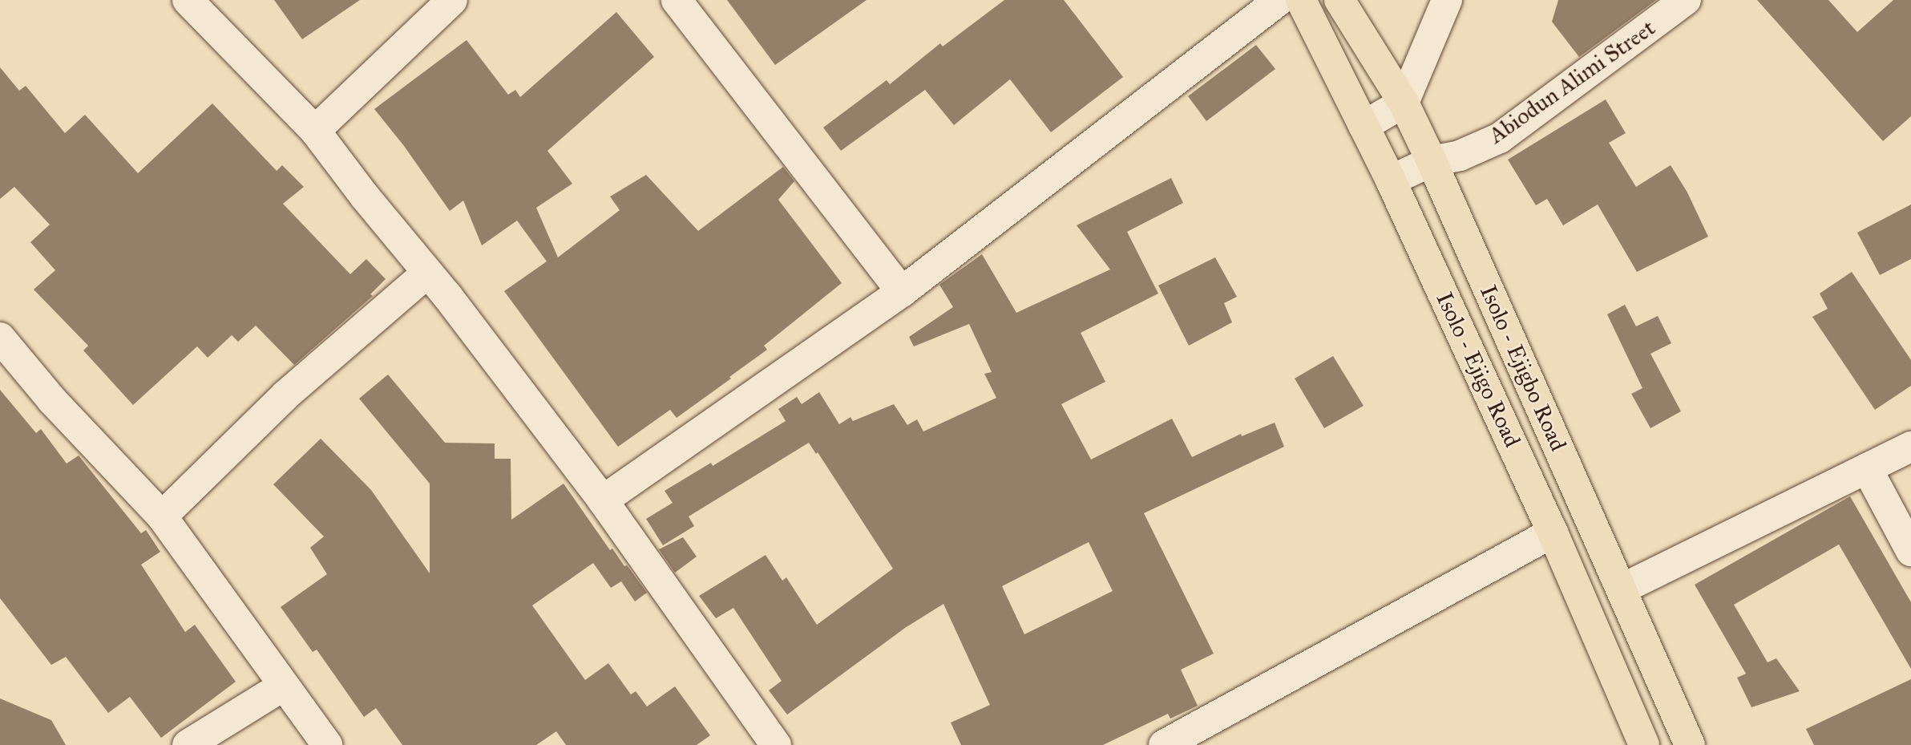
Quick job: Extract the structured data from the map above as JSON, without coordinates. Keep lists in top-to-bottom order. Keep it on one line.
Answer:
{"streets":{"main road":["Isolo - Ejigbo Road","Isolo - Ejigo Road"],"street":["Abiodun Alimi Street"]},"crossings":[["Abiodun Alimi Street","Isolo - Ejigbo Road"],["Abiodun Alimi Street","Isolo - Ejigo Road"]]}
